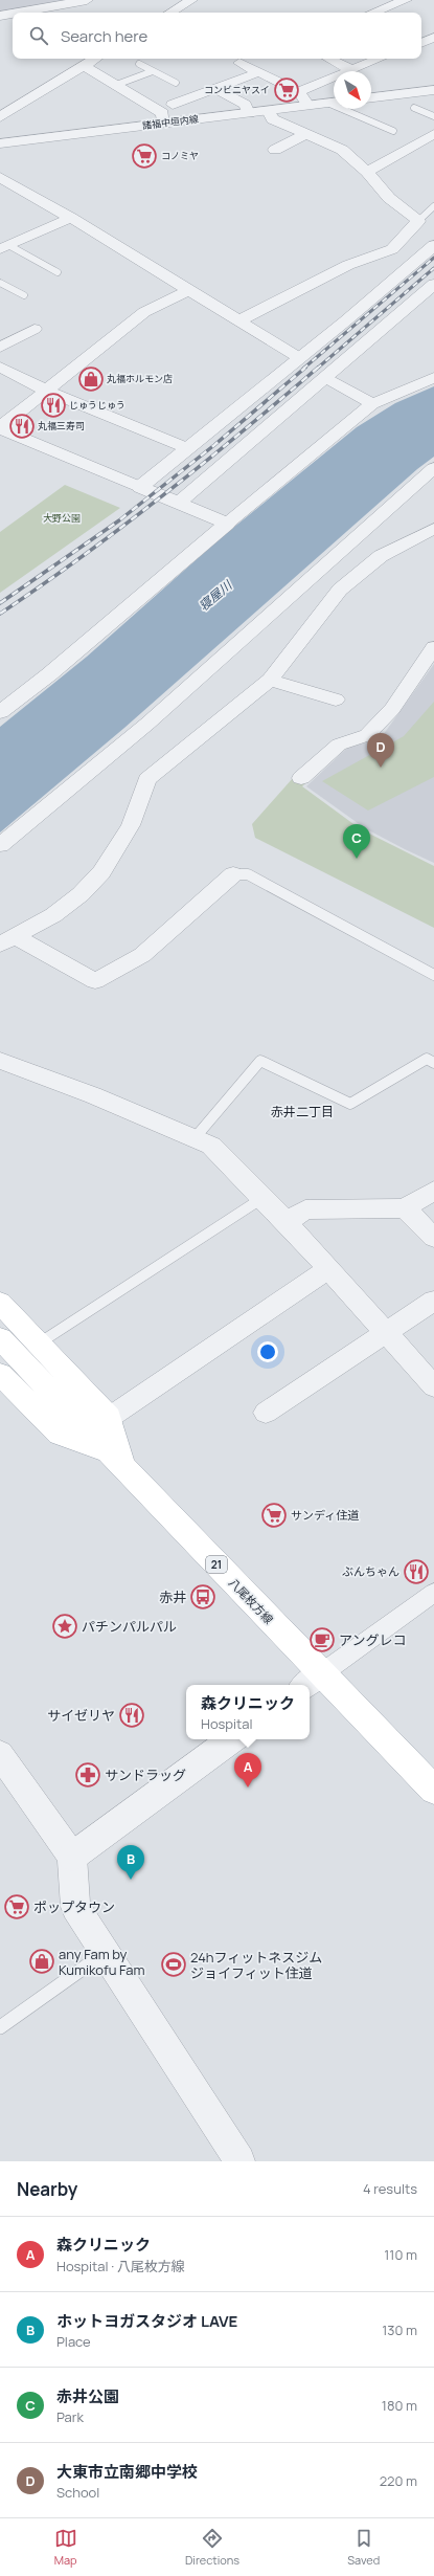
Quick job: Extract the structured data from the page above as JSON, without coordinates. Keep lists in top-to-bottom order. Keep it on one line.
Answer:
{"streets":{"main road":["21","八尾枚方線"],"street":["諸福中垣内線"]},"districts":["赤井二丁目"],"water":["寝屋川"],"parks":["大野公園"],"places":{"supermarket":["コンビニヤスイ","コノミヤ","サンディ住道","ポップタウン"],"shop":["丸福ホルモン店","any Fam by Kumikofu Fam"],"restaurant":["じゅうじゅう","丸福三寿司","ぶんちゃん","サイゼリヤ"],"bus stop":["赤井"],"place":["パチンパルパル"],"cafe":["アングレコ"],"pharmacy":["サンドラッグ"],"sports":["24hフィットネスジム ジョイフィット住道"]},"north":"bottom right","page":{"search":"Search here","pins":["D","C","A","B"],"popup":["森クリニック","Hospital"],"heading":["Nearby","4 results"],"list":[{"mark":"A","name":"森クリニック","note":"Hospital · 八尾枚方線","value":"110 m"},{"mark":"B","name":"ホットヨガスタジオ LAVE","note":"Place","value":"130 m"},{"mark":"C","name":"赤井公園","note":"Park","value":"180 m"},{"mark":"D","name":"大東市立南郷中学校","note":"School","value":"220 m"}],"nav":["Map","Directions","Saved"]}}
